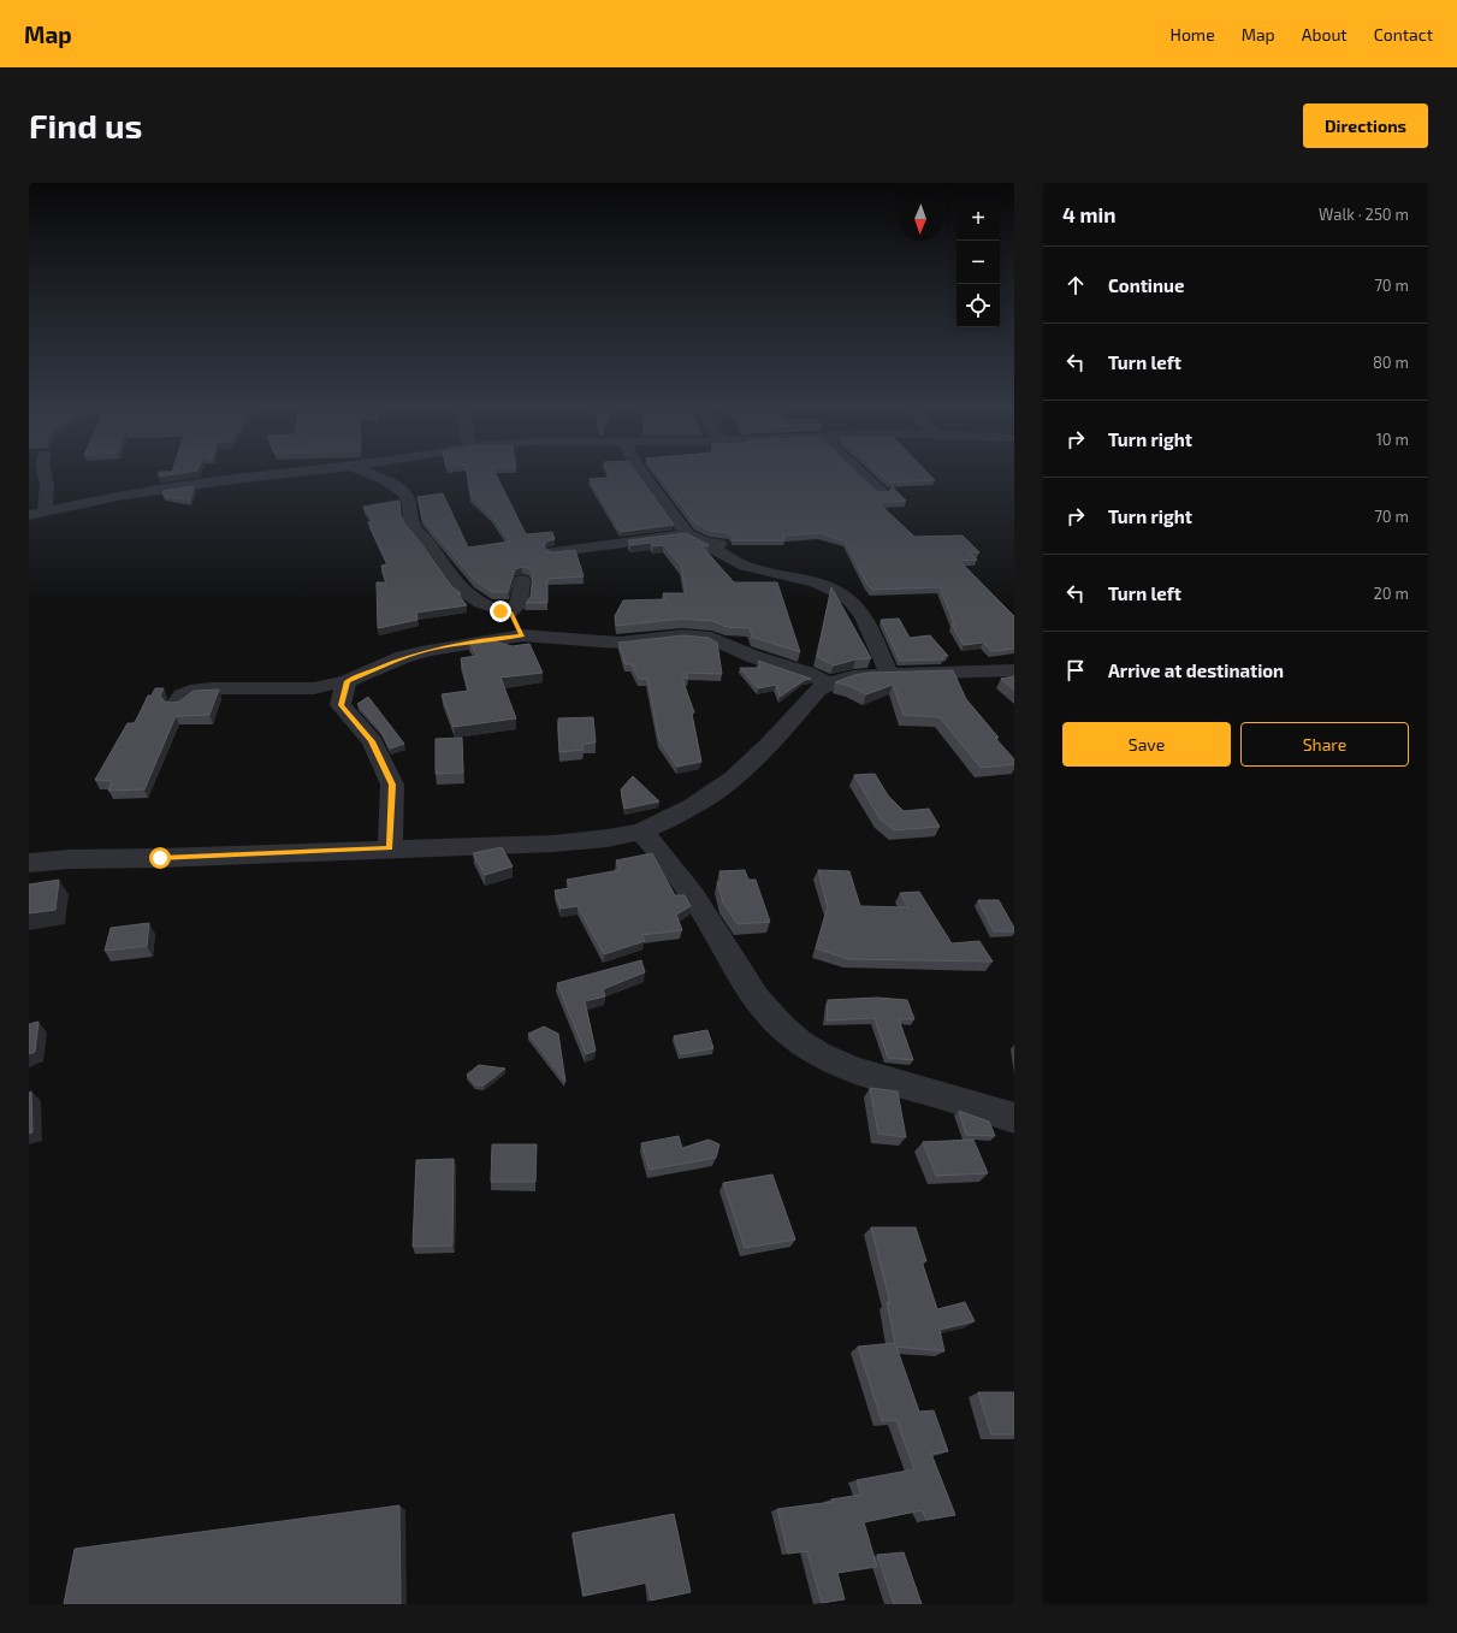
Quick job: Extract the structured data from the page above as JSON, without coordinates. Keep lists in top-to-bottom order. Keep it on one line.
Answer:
{"north":"bottom","page":{"header":"Map","nav":["Home","Map","About","Contact"],"buttons":["Directions",["Save","Share"]],"title":"Find us","heading":["4 min","Walk · 250 m"],"map_buttons":["+","−"],"list":[["Continue","70 m"],["Turn left","80 m"],["Turn right","10 m"],["Turn right","70 m"],["Turn left","20 m"],"Arrive at destination"]}}
